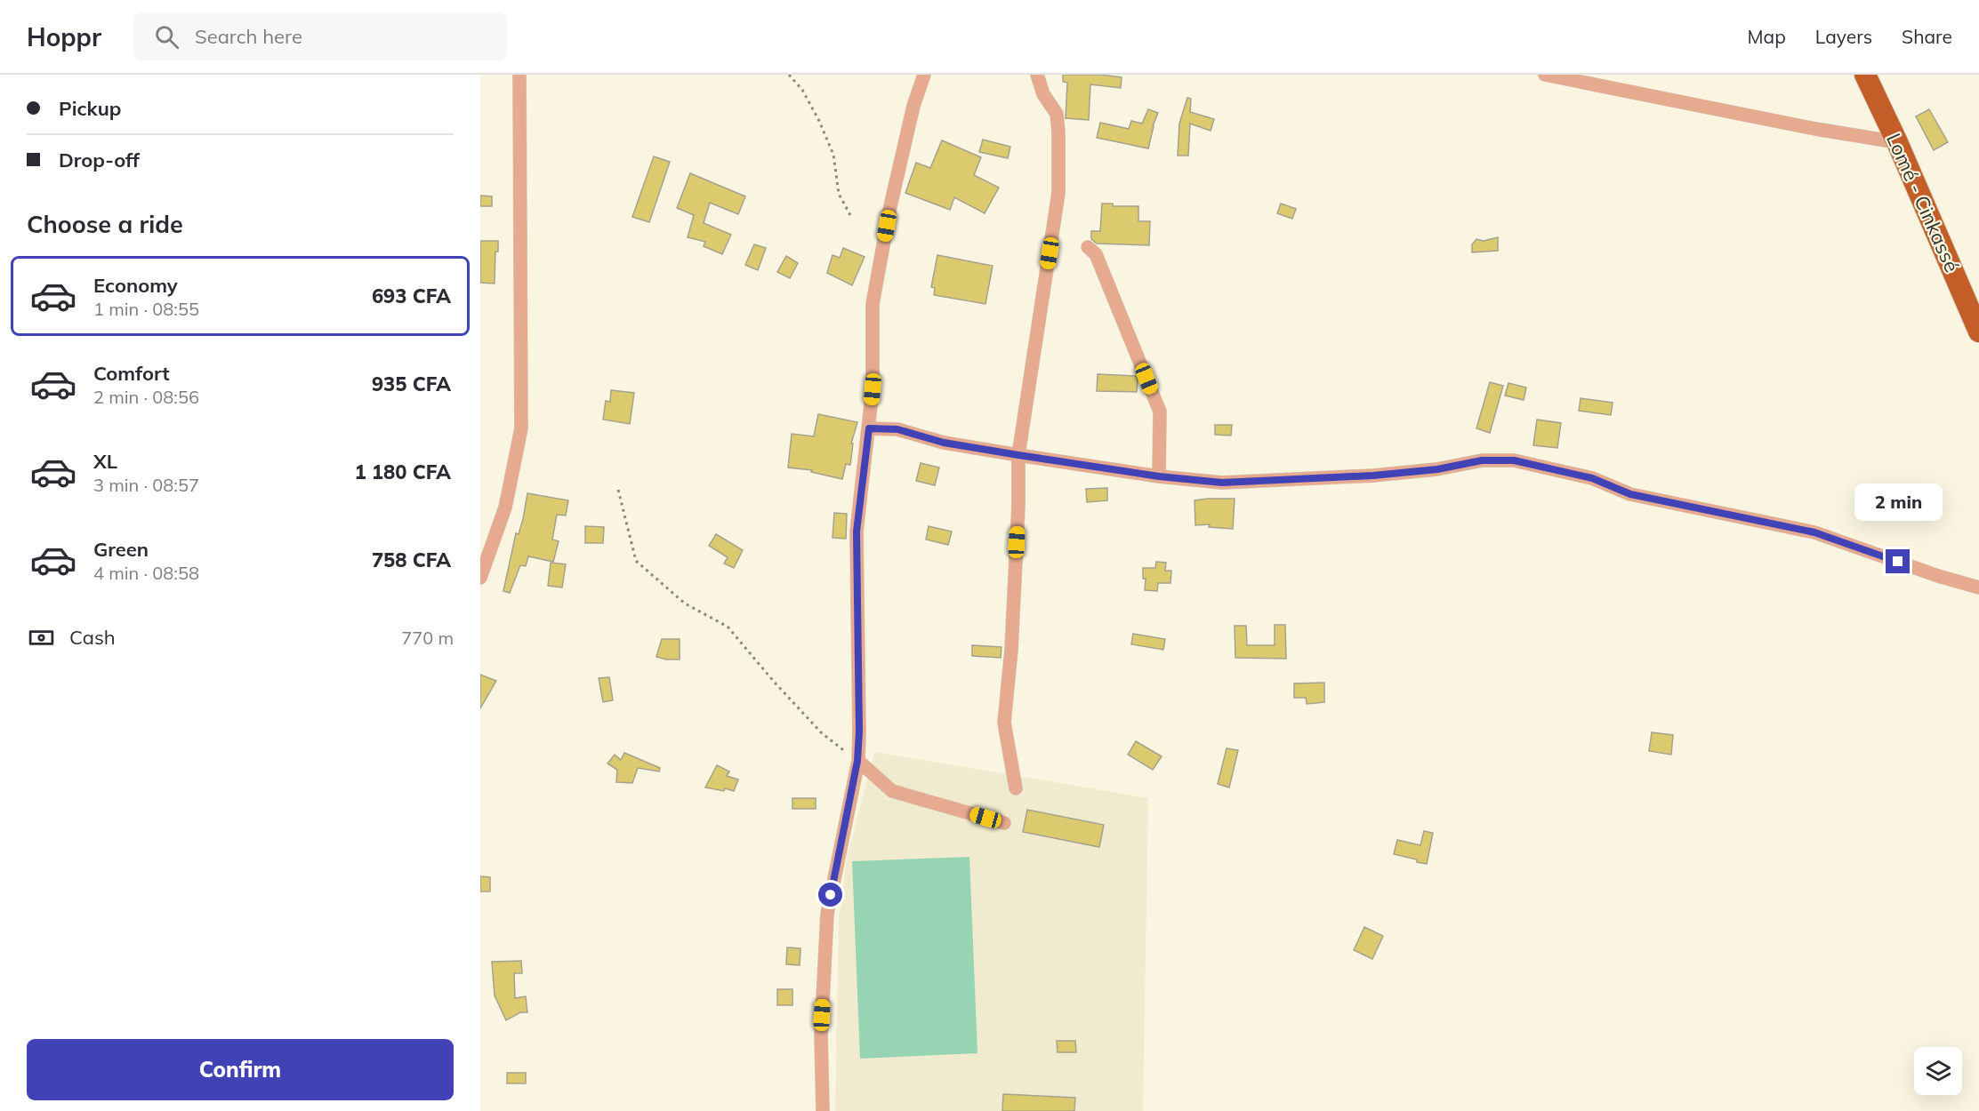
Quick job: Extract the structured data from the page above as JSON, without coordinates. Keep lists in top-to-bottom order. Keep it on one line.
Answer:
{"streets":{"highway":["Lomé - Cinkassé"]},"page":{"header":"Hoppr","search":"Search here","nav":["Map","Layers","Share"],"banner":["Pickup","Drop-off"],"heading":"Choose a ride","list":[{"name":"Economy","note":"1 min · 08:55","value":"693 CFA"},{"name":"Comfort","note":"2 min · 08:56","value":"935 CFA"},{"name":"XL","note":"3 min · 08:57","value":"1 180 CFA"},{"name":"Green","note":"4 min · 08:58","value":"758 CFA"}],"bubble":"2 min","pay":["Cash","770 m"],"buttons":"Confirm"}}
